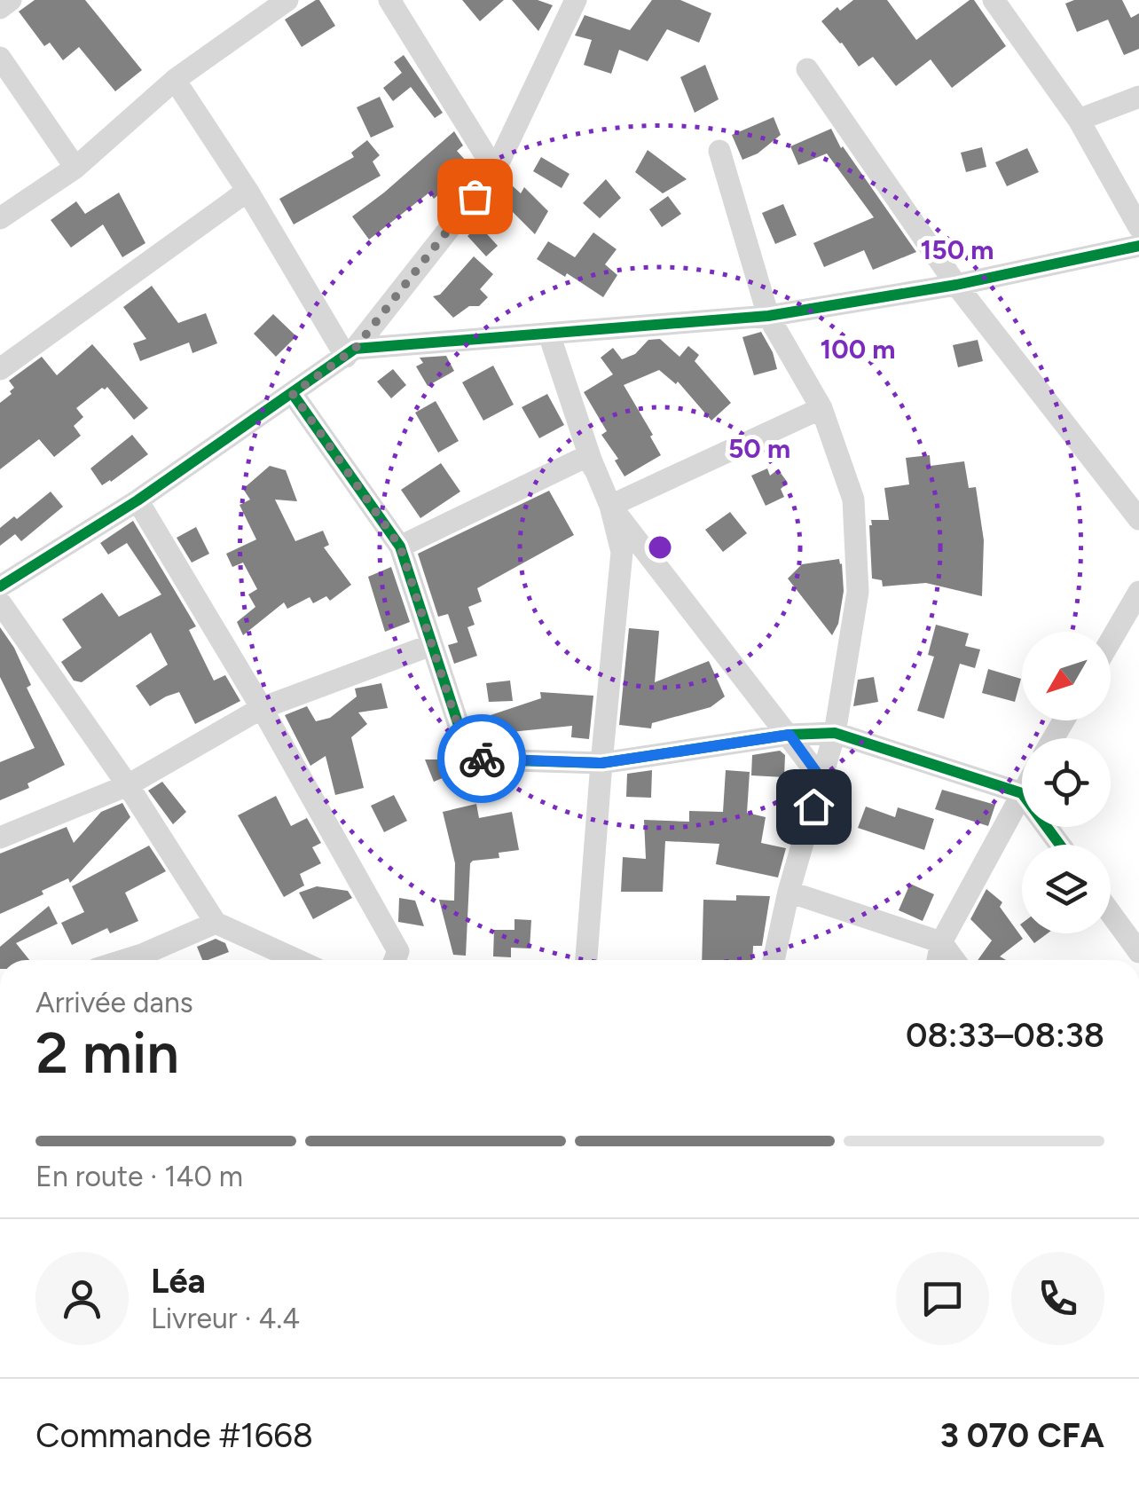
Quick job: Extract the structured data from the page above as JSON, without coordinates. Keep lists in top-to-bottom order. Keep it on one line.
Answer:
{"north":"bottom left","page":{"heading":["2 min","Arrivée dans","08:33–08:38"],"panel":["Léa","Livreur · 4.4","Commande #1668","3 070 CFA"],"bar":"En route · 140 m"},"rings":["150 m","100 m","50 m"]}
